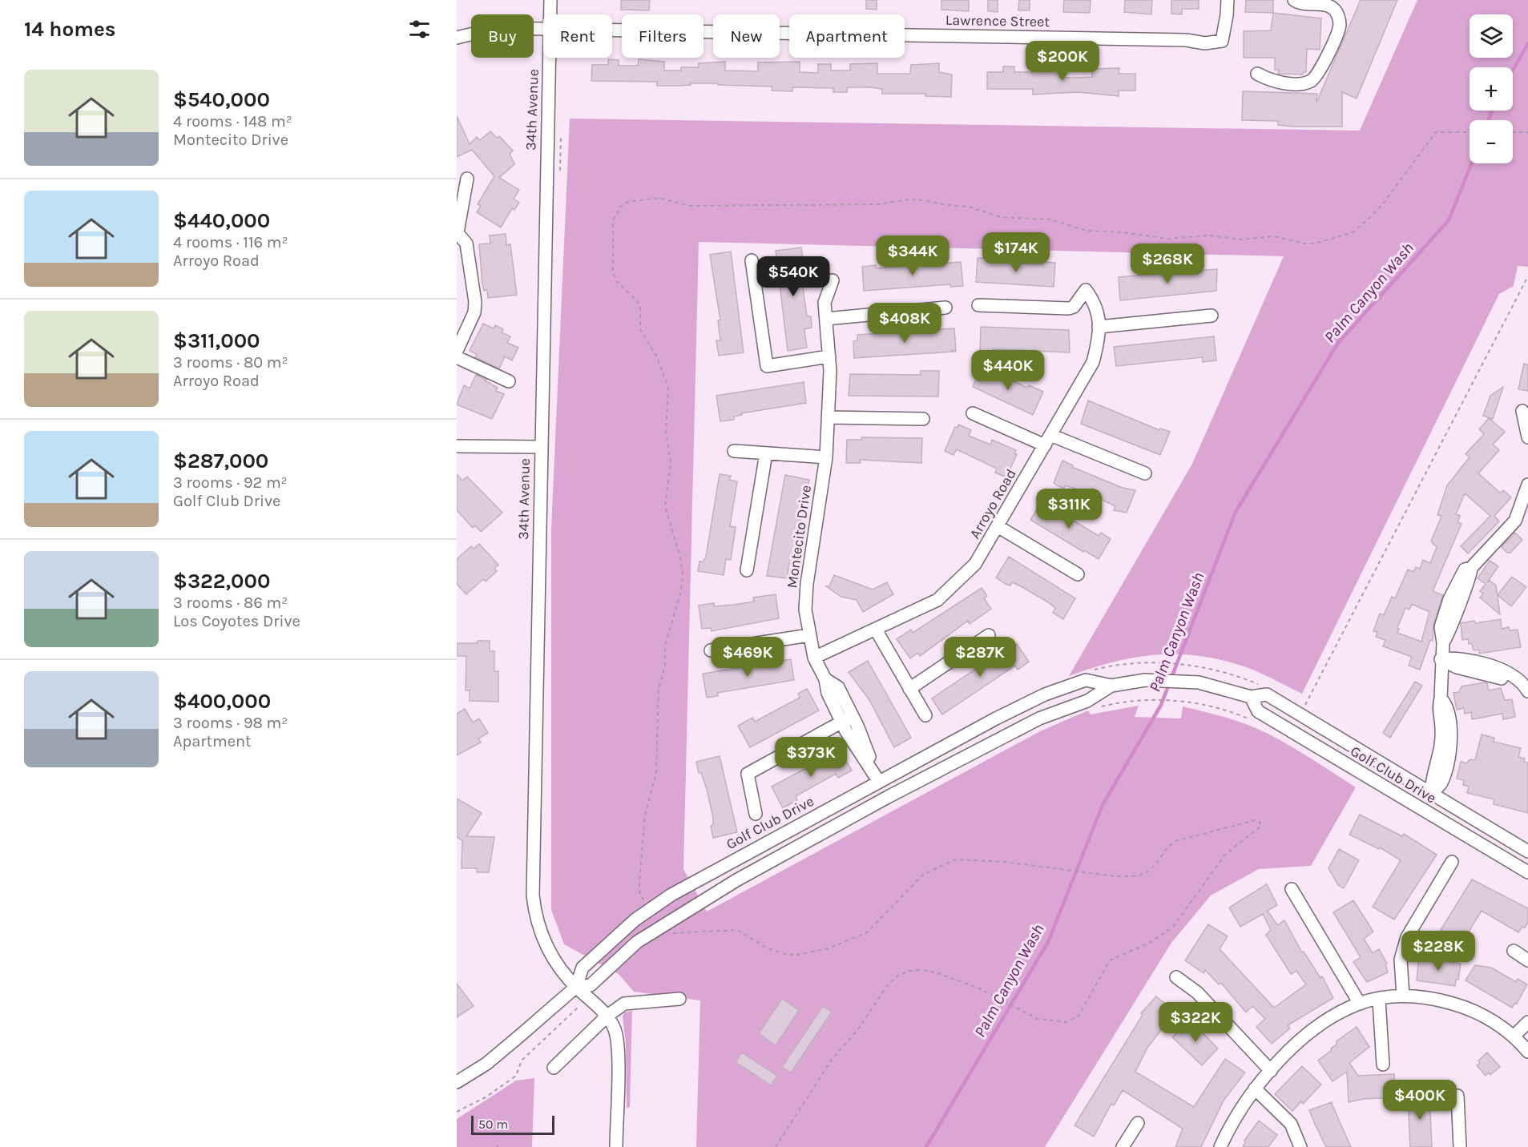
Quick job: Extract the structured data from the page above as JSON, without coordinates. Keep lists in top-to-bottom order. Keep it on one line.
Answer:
{"streets":{"street":["Lawrence Street","34th Avenue","Arroyo Road","Montecito Drive","Golf Club Drive"]},"crossings":[["34th Avenue","Golf Club Drive"],["Arroyo Road","Montecito Drive"],["Montecito Drive","Golf Club Drive"]],"water":["Palm Canyon Wash"],"scale_bar":"50 m","page":{"heading":"14 homes","map_buttons":["+","−"],"chip":["Buy","Rent","Filters","New","Apartment"],"price":["$200K","$174K","$344K","$268K","$540K","$408K","$440K","$311K","$469K","$287K","$373K","$228K","$322K","$400K"],"list":[{"name":"$540,000","note":"4 rooms · 148 m² · Montecito Drive"},{"name":"$440,000","note":"4 rooms · 116 m² · Arroyo Road"},{"name":"$311,000","note":"3 rooms · 80 m² · Arroyo Road"},{"name":"$287,000","note":"3 rooms · 92 m² · Golf Club Drive"},{"name":"$322,000","note":"3 rooms · 86 m² · Los Coyotes Drive"},{"name":"$400,000","note":"3 rooms · 98 m² · Apartment"}],"scale":"50 m"}}
